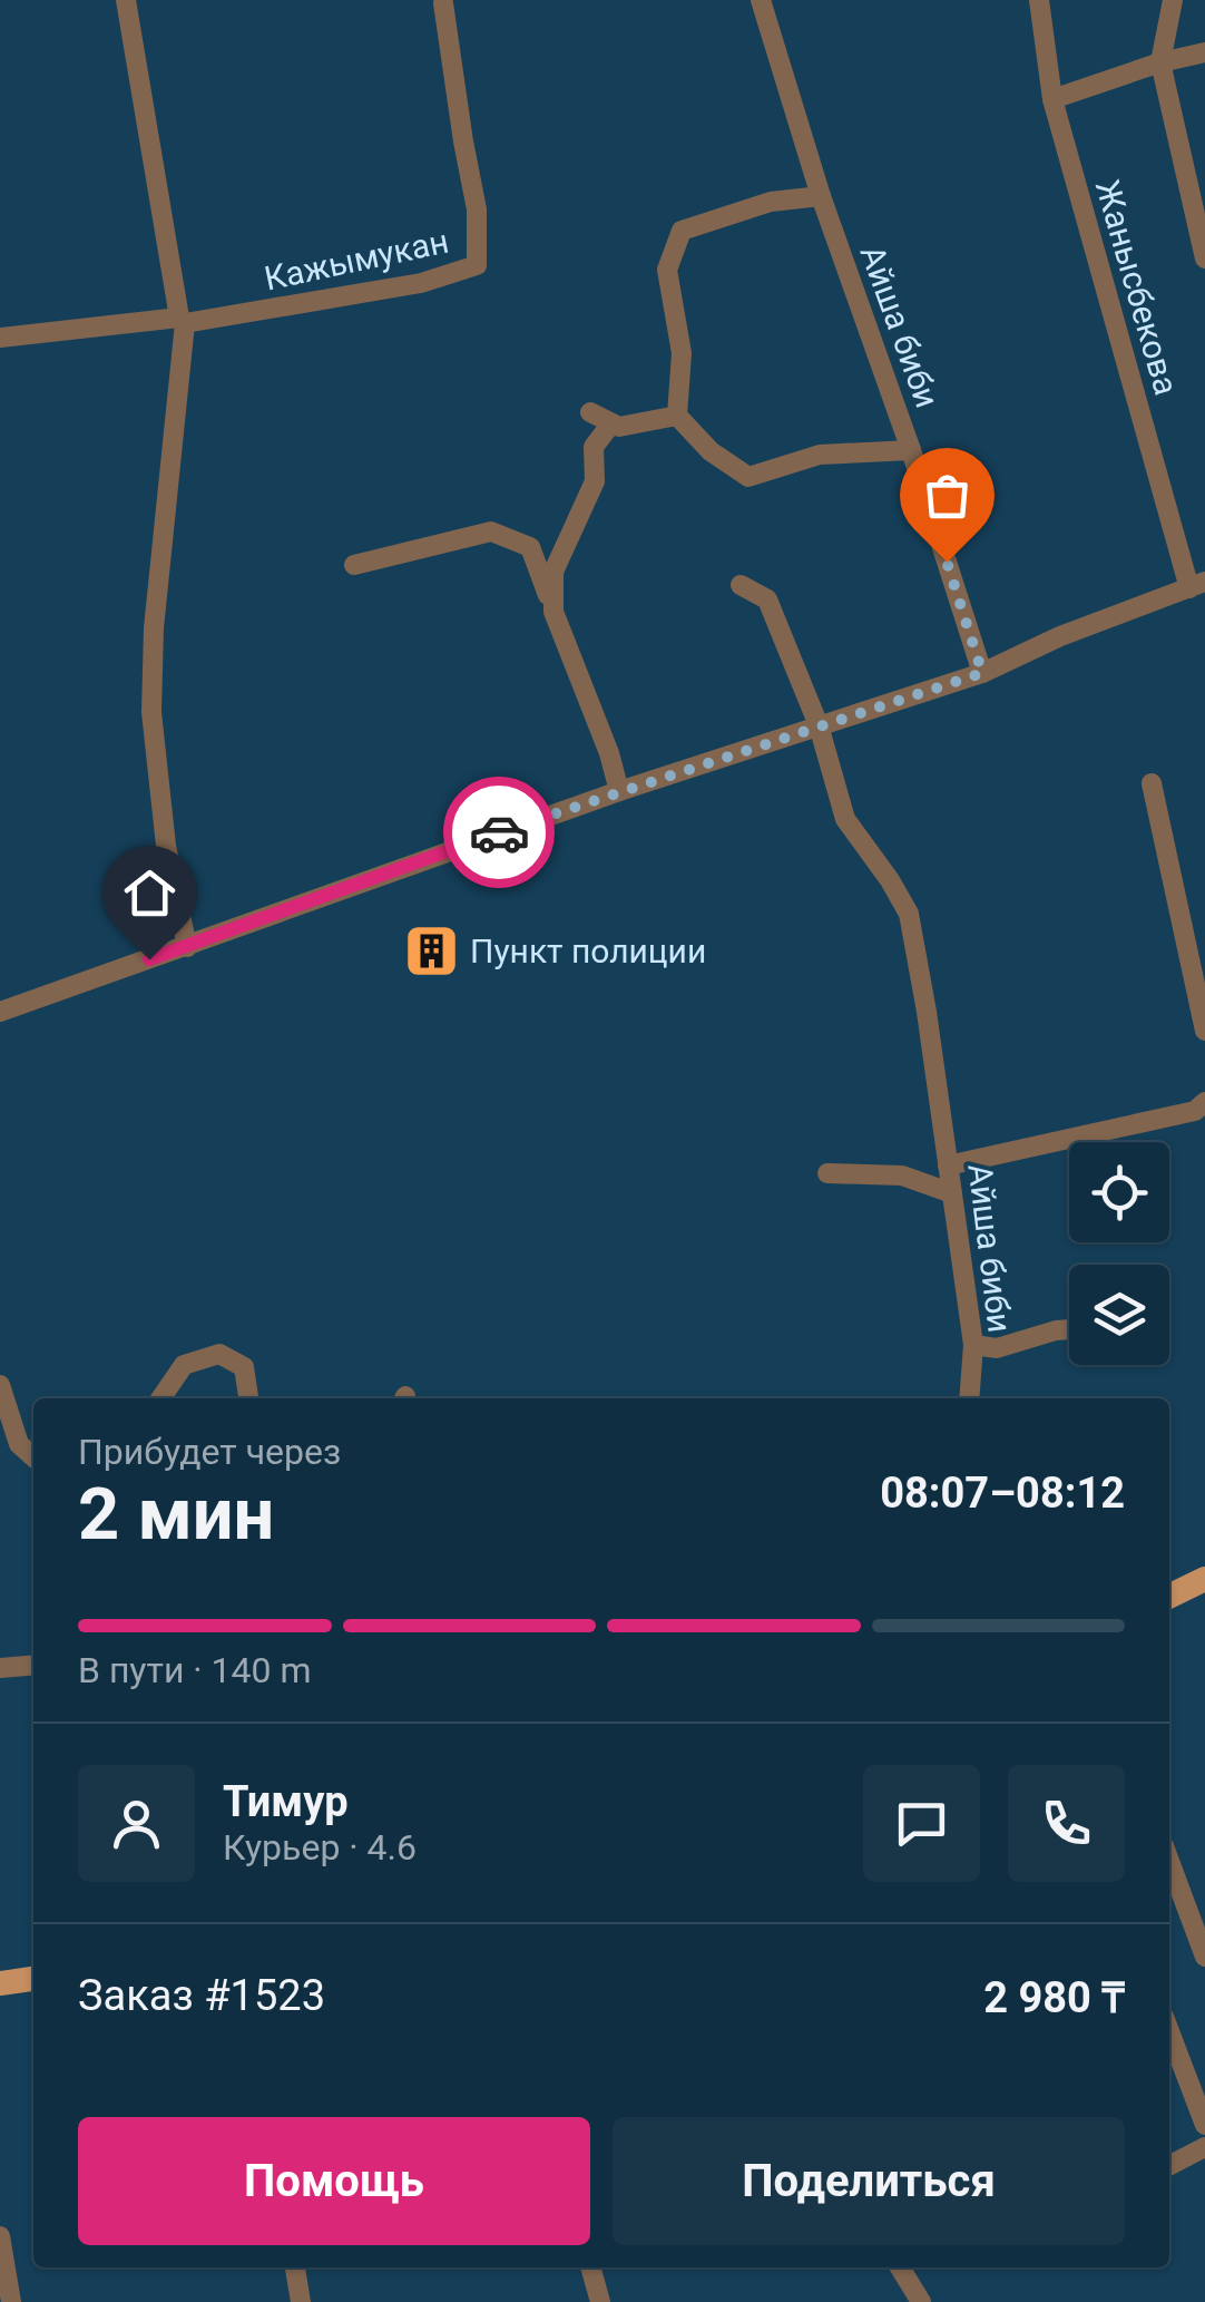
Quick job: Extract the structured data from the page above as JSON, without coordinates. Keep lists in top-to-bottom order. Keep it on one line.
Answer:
{"streets":{"street":["Кажымукан","Жанысбекова","Айша биби"]},"places":{"building":["Пункт полиции"]},"page":{"heading":["2 мин","Прибудет через","08:07–08:12"],"panel":["Тимур","Курьер · 4.6","Заказ #1523","2 980 ₸"],"bar":"В пути · 140 m","buttons":["Помощь","Поделиться"]}}
